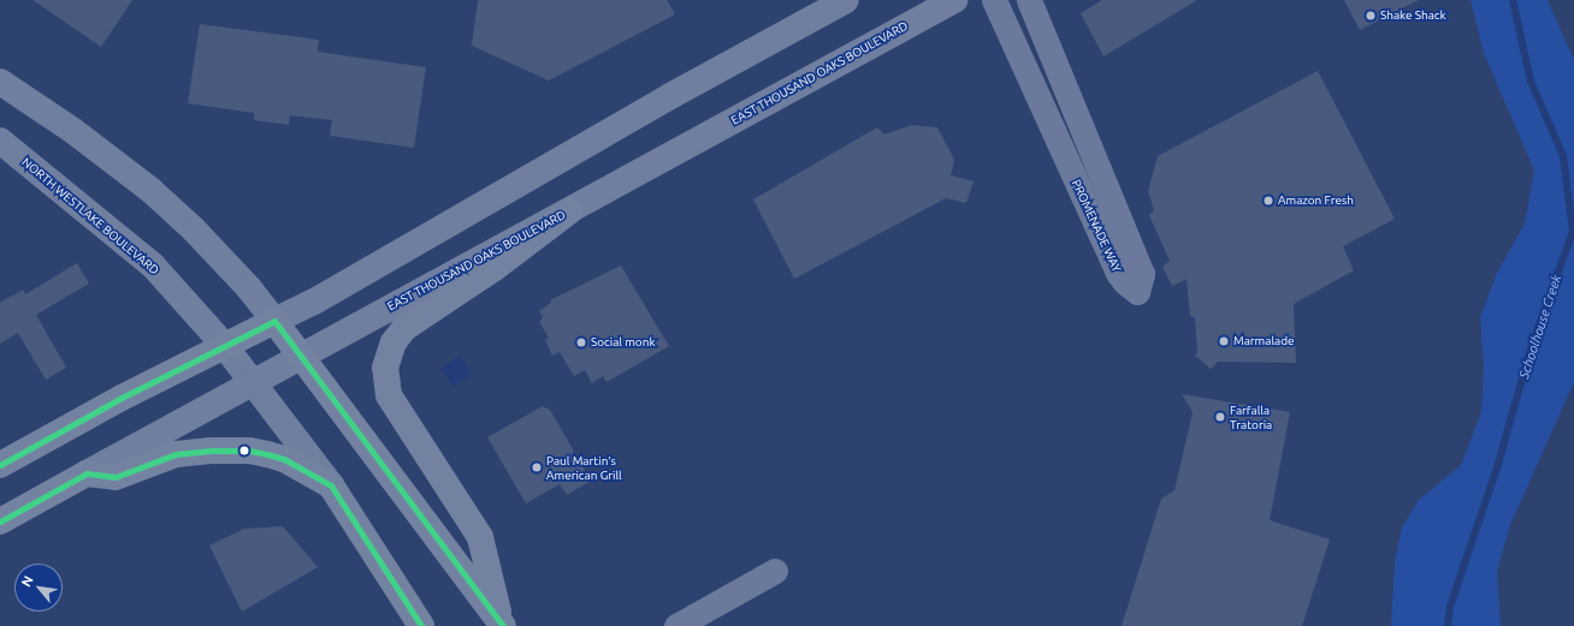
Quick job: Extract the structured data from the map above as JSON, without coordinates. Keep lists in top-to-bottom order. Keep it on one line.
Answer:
{"streets":{"main road":["EAST THOUSAND OAKS BOULEVARD","NORTH WESTLAKE BOULEVARD"],"street":["PROMENADE WAY"]},"crossings":[["EAST THOUSAND OAKS BOULEVARD","NORTH WESTLAKE BOULEVARD"]],"water":["Schoolhouse Creek"],"places":["Shake Shack","Amazon Fresh","Marmalade","Social monk","Farfalla Tratoria","Paul Martin's American Grill"],"north":"top left"}
